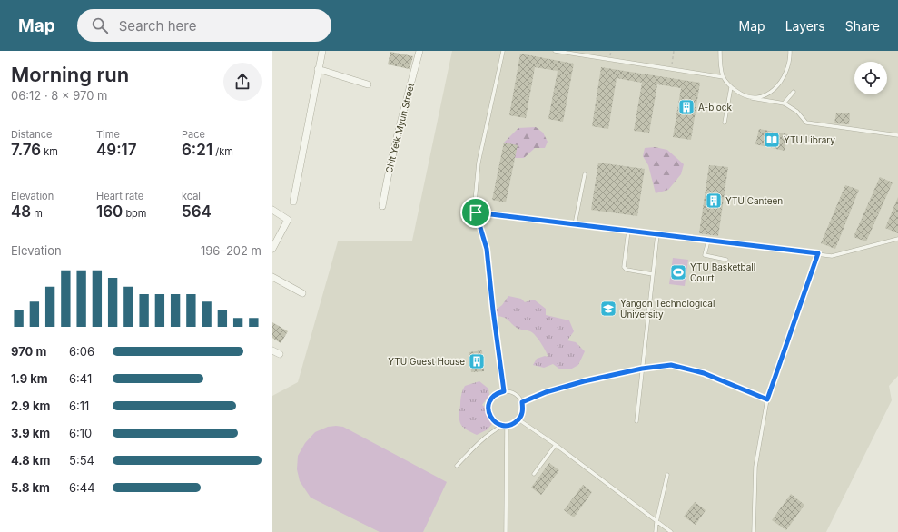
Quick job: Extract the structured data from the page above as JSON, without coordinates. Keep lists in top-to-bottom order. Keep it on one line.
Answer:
{"streets":{"street":["Chit Yeik Myun Street"]},"places":{"building":["A-block","YTU Canteen","YTU Guest House"],"library":["YTU Library"],"sports":["YTU Basketball Court"],"school or university":["Yangon Technological University"]},"page":{"header":"Map","search":"Search here","nav":["Map","Layers","Share"],"heading":["Morning run","06:12 · 8 × 970 m"],"stats":[["Distance","7.76 km"],["Time","49:17"],["Pace","6:21 /km"],["Elevation","48 m"],["Heart rate","160 bpm"],["kcal","564"]],"chart":["Elevation","196–202 m"],"list":[{"name":"970 m","note":"6:06"},{"name":"1.9 km","note":"6:41"},{"name":"2.9 km","note":"6:11"},{"name":"3.9 km","note":"6:10"},{"name":"4.8 km","note":"5:54"},{"name":"5.8 km","note":"6:44"}]}}
